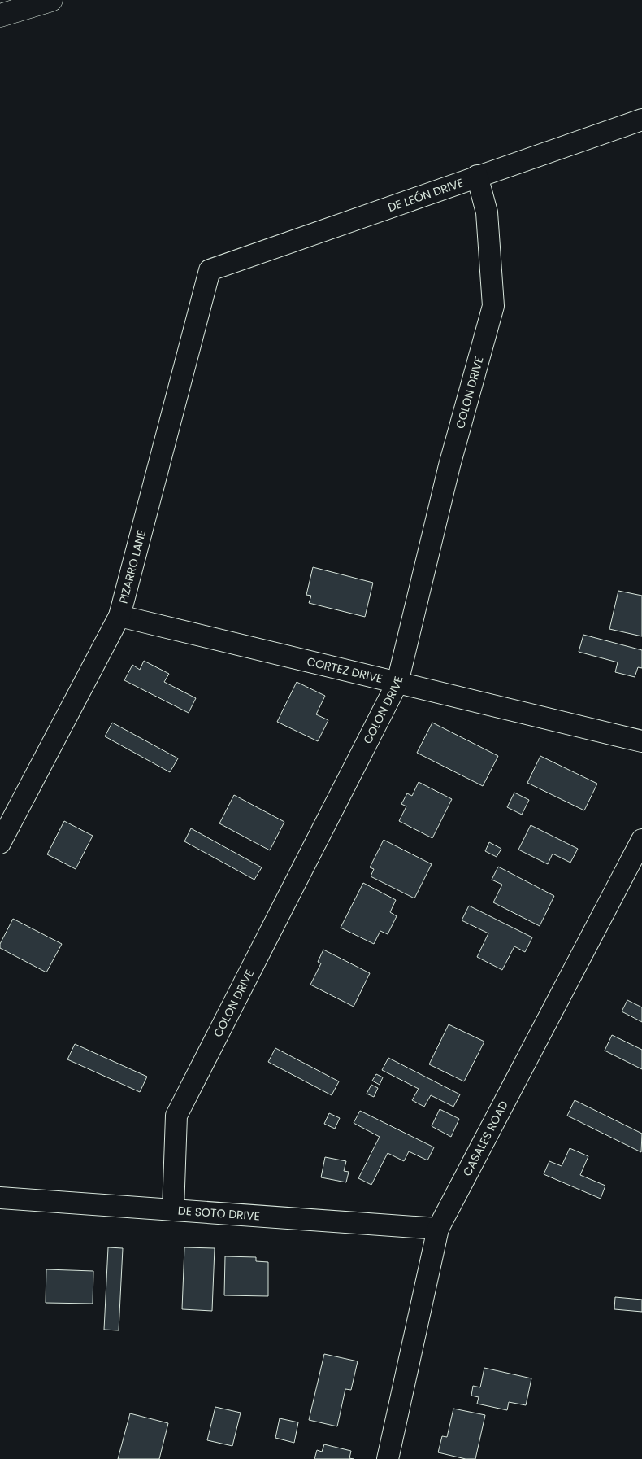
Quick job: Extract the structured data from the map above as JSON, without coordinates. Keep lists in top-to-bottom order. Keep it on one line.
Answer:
{"streets":{"street":["DE LEÓN DRIVE","COLON DRIVE","PIZARRO LANE","CORTEZ DRIVE","CASALES ROAD","DE SOTO DRIVE"]},"crossings":[["DE LEÓN DRIVE","COLON DRIVE"],["DE LEÓN DRIVE","PIZARRO LANE"],["COLON DRIVE","CORTEZ DRIVE"],["COLON DRIVE","DE SOTO DRIVE"],["PIZARRO LANE","CORTEZ DRIVE"],["CASALES ROAD","DE SOTO DRIVE"]]}
